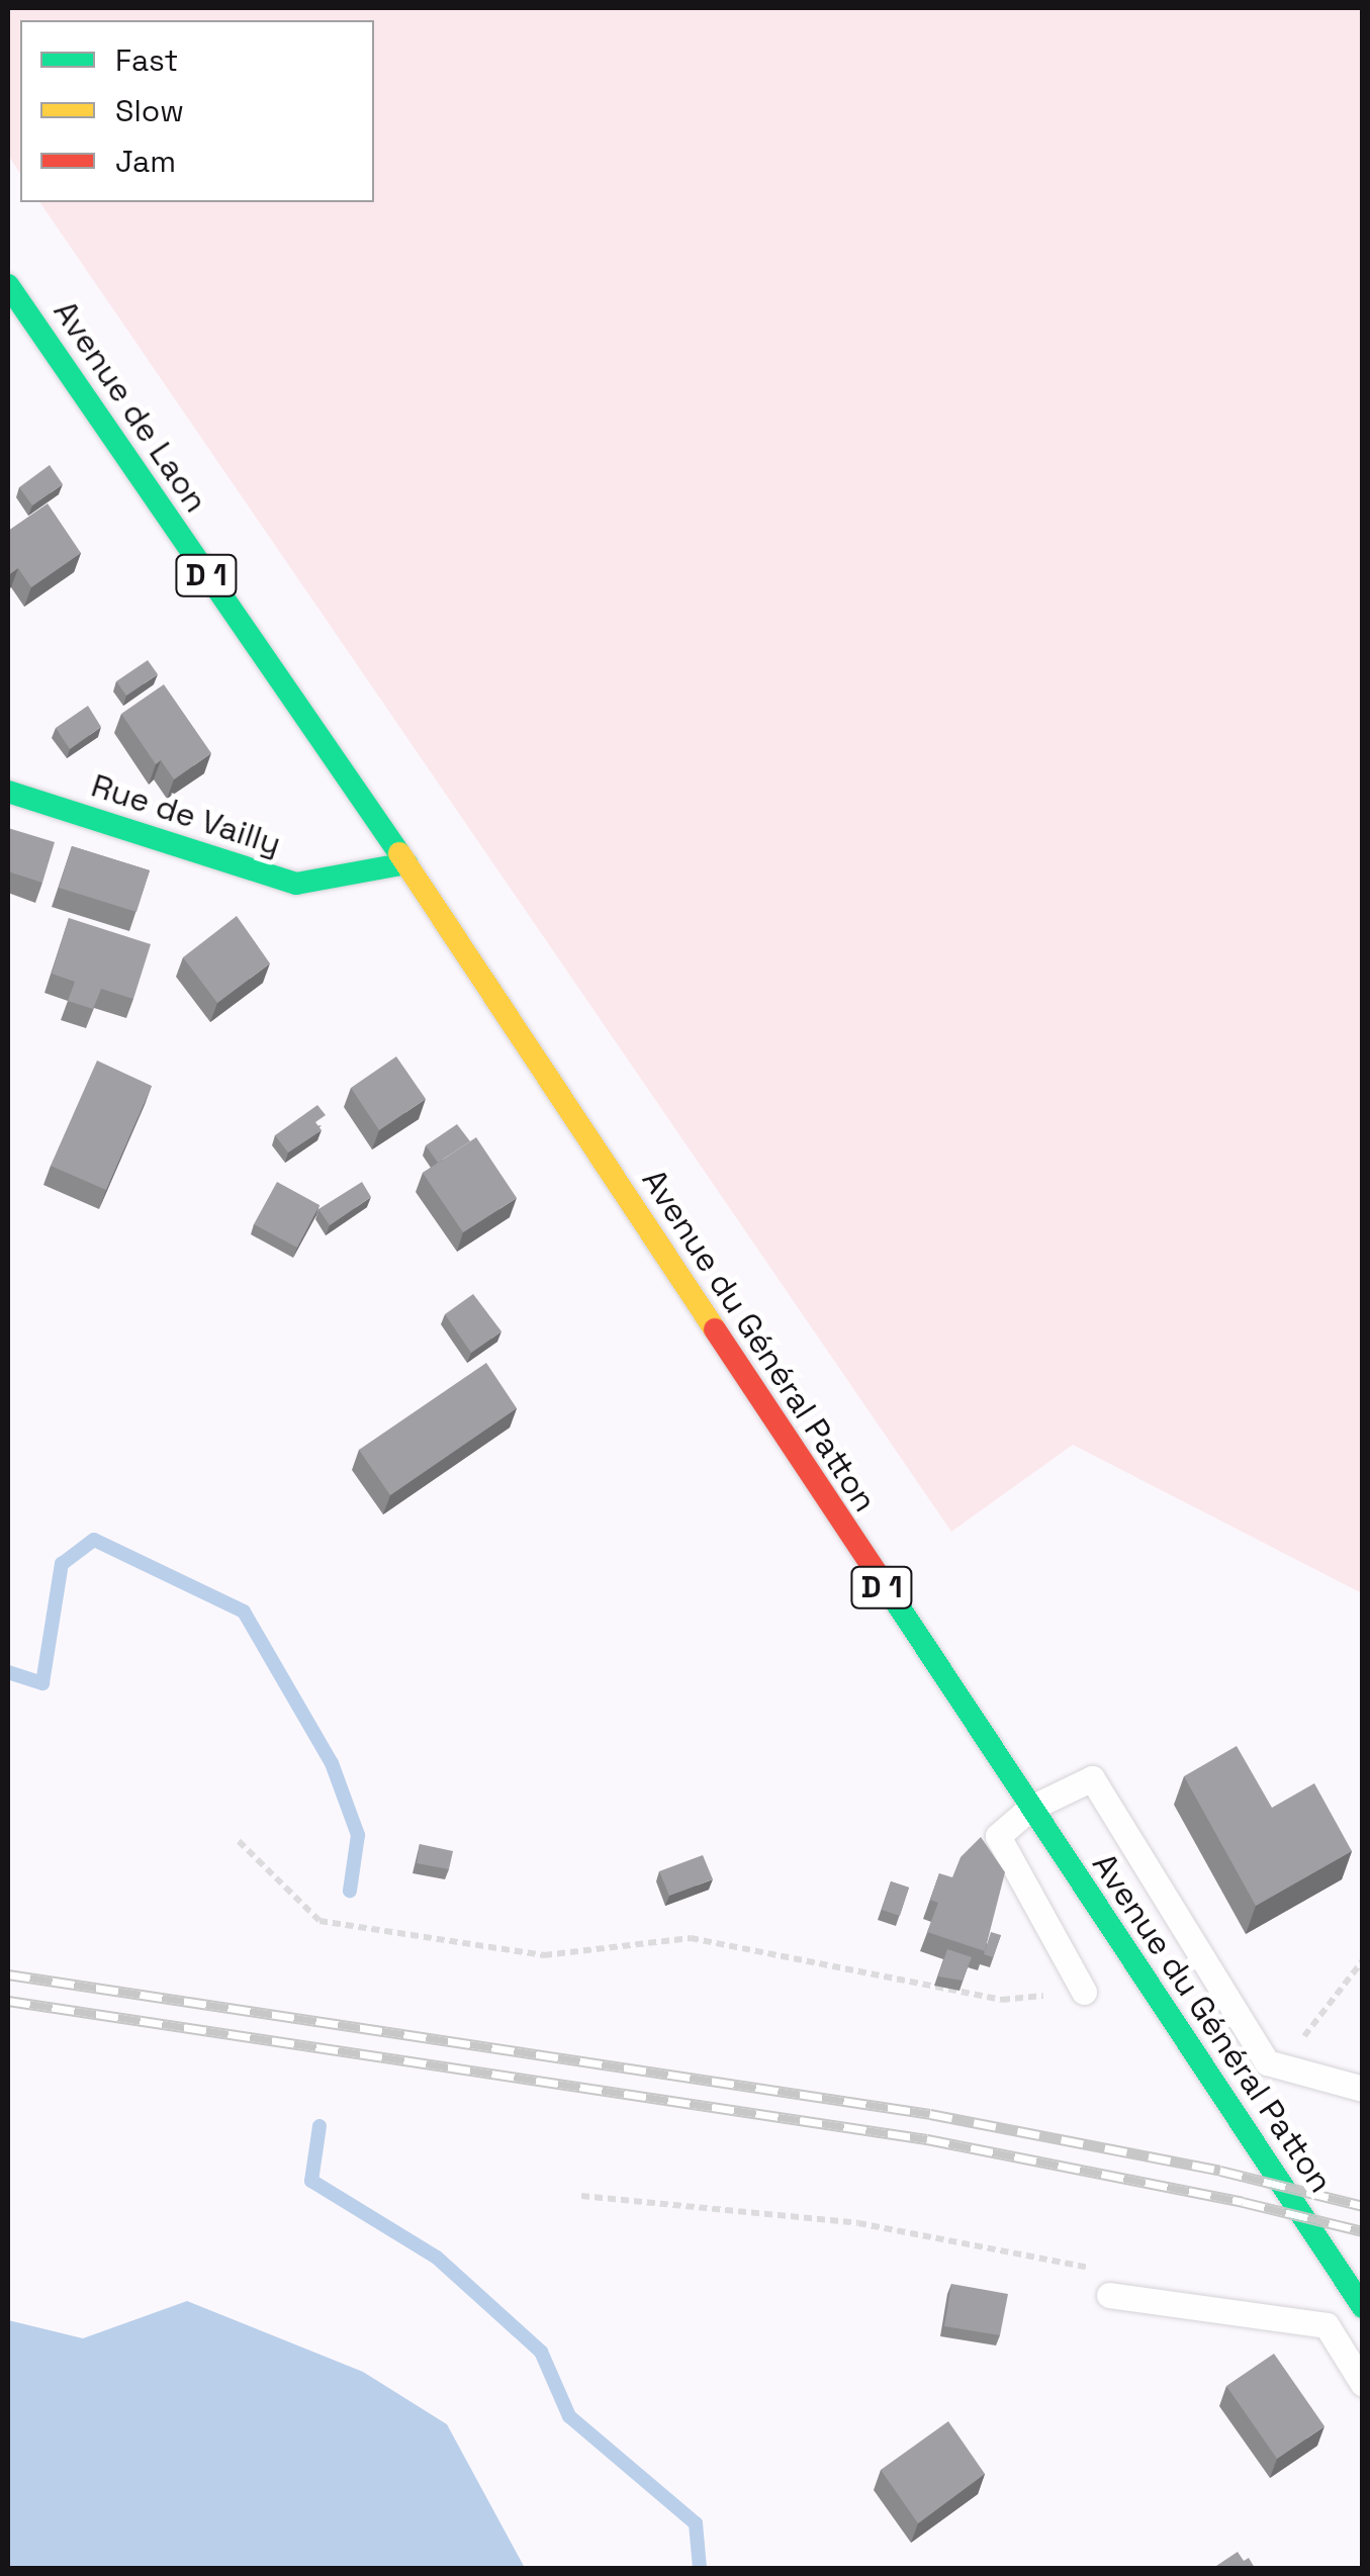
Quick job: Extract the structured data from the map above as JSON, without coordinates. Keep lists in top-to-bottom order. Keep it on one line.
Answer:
{"streets":{"main road":["Avenue de Laon","D 1","Rue de Vailly","Avenue du Général Patton"]},"crossings":[["Avenue de Laon","Rue de Vailly"],["Avenue de Laon","Avenue du Général Patton"],["Rue de Vailly","Avenue du Général Patton"]],"legend":["Fast","Slow","Jam"]}
